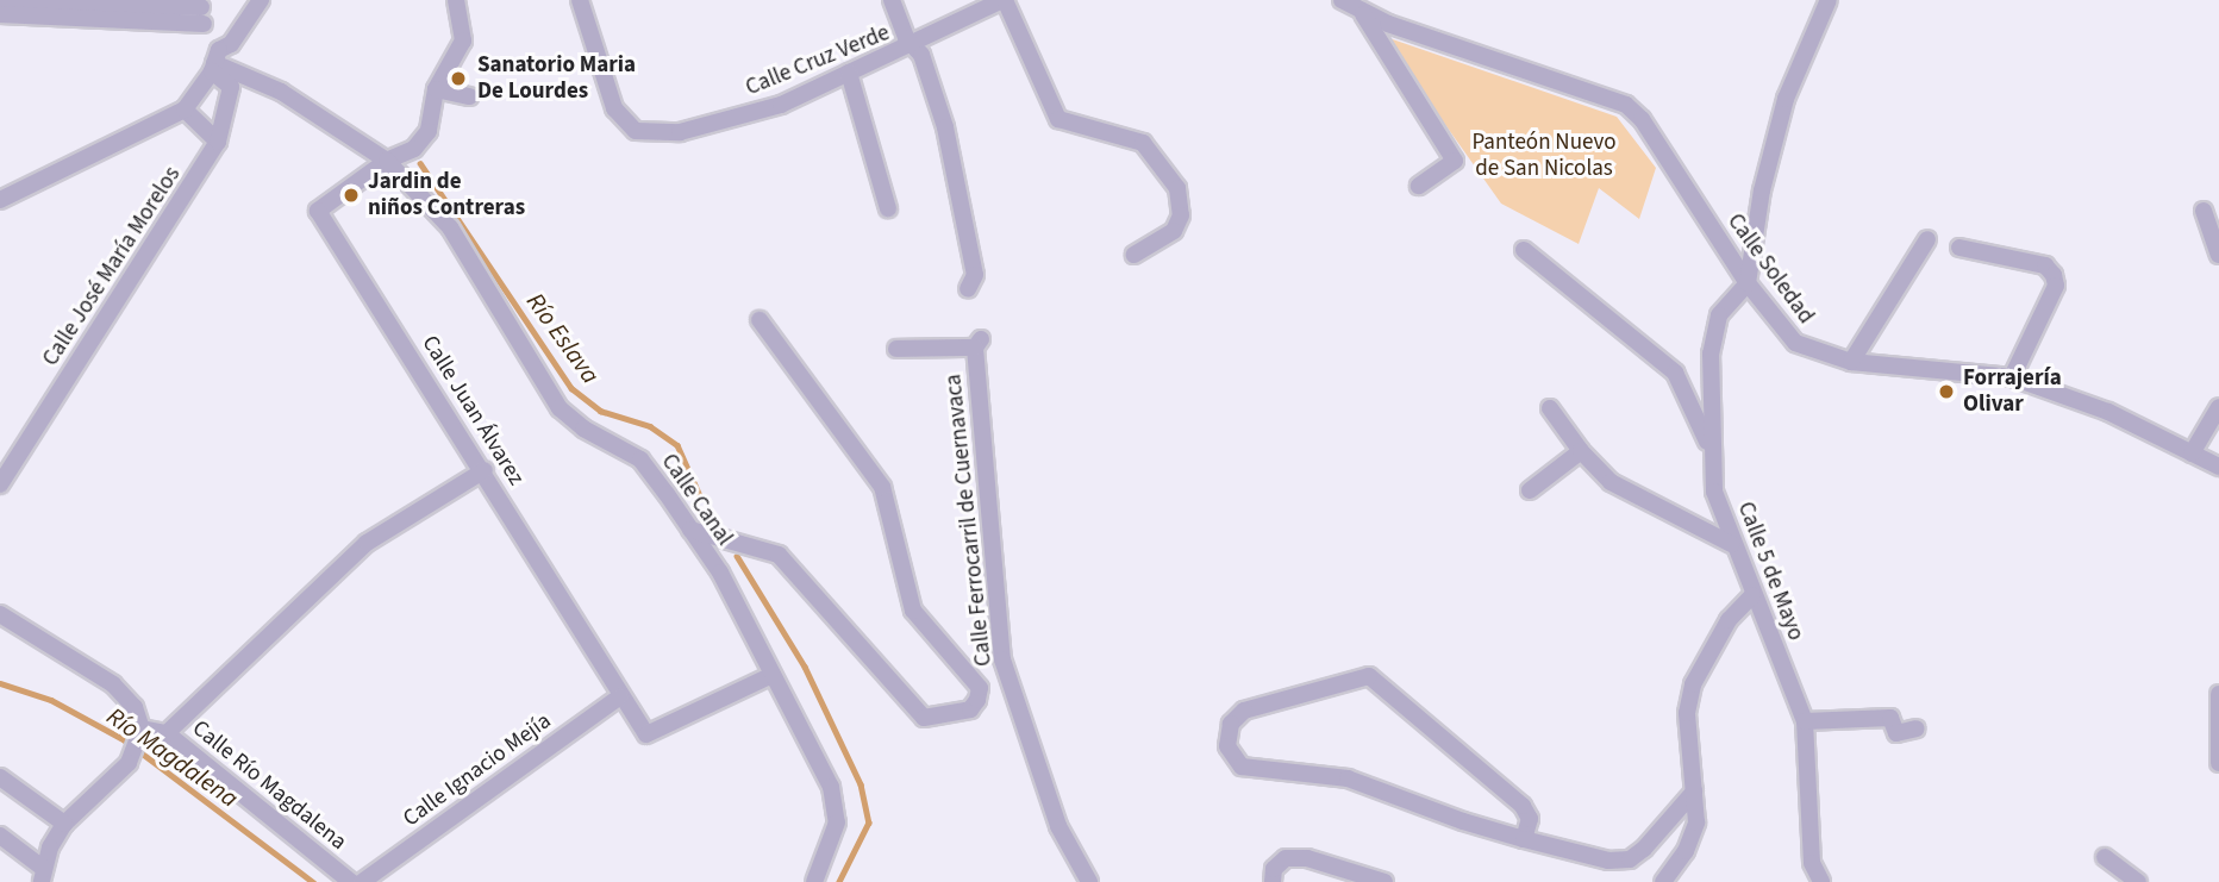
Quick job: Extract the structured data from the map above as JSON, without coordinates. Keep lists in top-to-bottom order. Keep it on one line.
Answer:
{"streets":{"street":["Calle Cruz Verde","Calle José María Morelos","Calle Soledad","Calle Juan Álvarez","Calle Canal","Calle Ferrocarril de Cuernavaca","Calle 5 de Mayo","Calle Ignacio Mejía","Calle Río Magdalena"]},"crossings":[["Calle José María Morelos","Calle Canal"],["Calle Soledad","Calle 5 de Mayo"],["Calle Juan Álvarez","Calle Canal"],["Calle Juan Álvarez","Calle Ignacio Mejía"]],"water":["Río Eslava","Río Magdalena"],"parks":["Panteón Nuevo de San Nicolas"],"places":["Sanatorio Maria De Lourdes","Jardin de niños Contreras","Forrajería Olivar"]}
